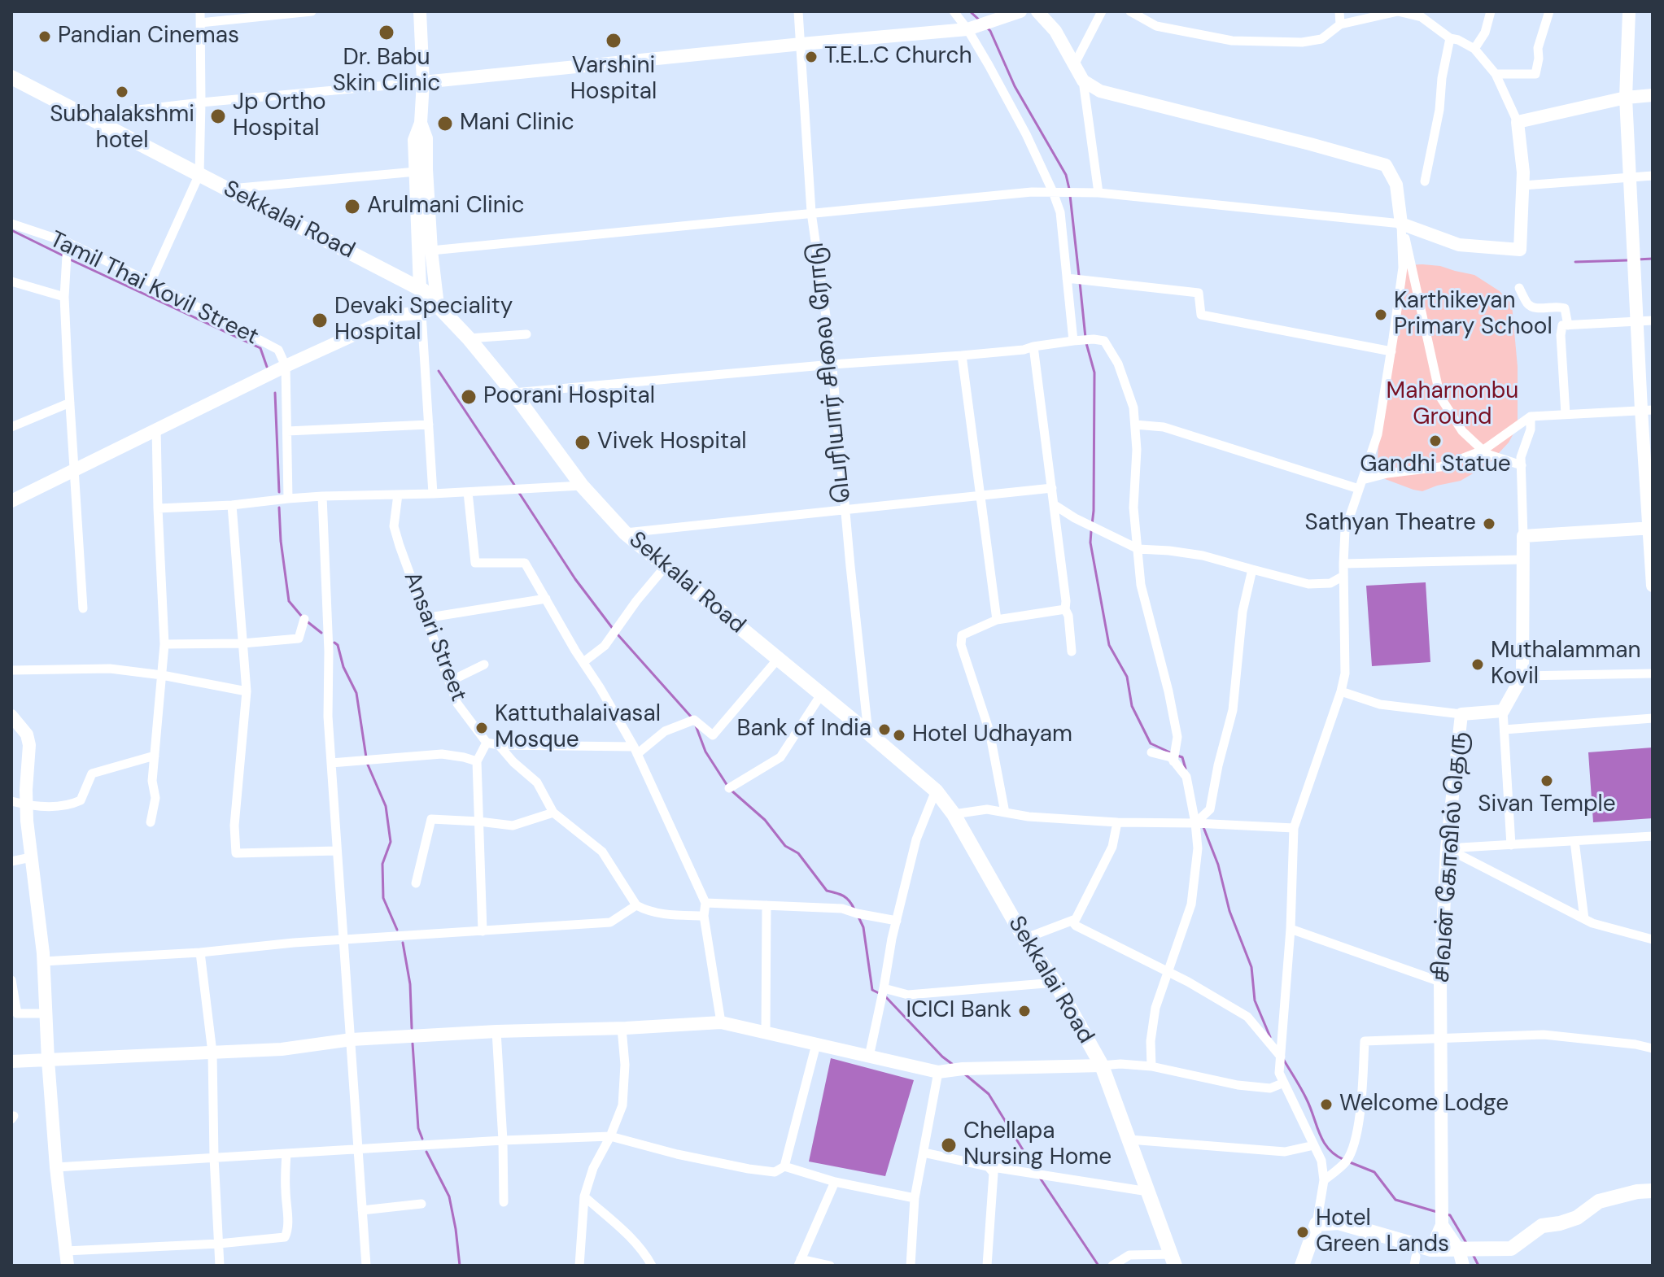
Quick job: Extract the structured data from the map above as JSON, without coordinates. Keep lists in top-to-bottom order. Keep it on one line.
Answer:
{"streets":{"main road":["Sekkalai Road"],"street":["Tamil Thai Kovil Street","பெரியார் சிலை ரோடு","Ansari Street","சிவன் கோவில் தெரு"]},"crossings":[["Sekkalai Road","பெரியார் சிலை ரோடு"]],"parks":["Maharnonbu Ground"],"places":["Dr. Babu Skin Clinic","Pandian Cinemas","Varshini Hospital","T.E.L.C Church","Subhalakshmi hotel","Jp Ortho Hospital","Mani Clinic","Arulmani Clinic","Karthikeyan Primary School","Devaki Speciality Hospital","Poorani Hospital","Gandhi Statue","Vivek Hospital","Sathyan Theatre","Muthalamman Kovil","Kattuthalaivasal Mosque","Bank of India","Hotel Udhayam","Sivan Temple","ICICI Bank","Welcome Lodge","Chellapa Nursing Home","Hotel Green Lands"]}
